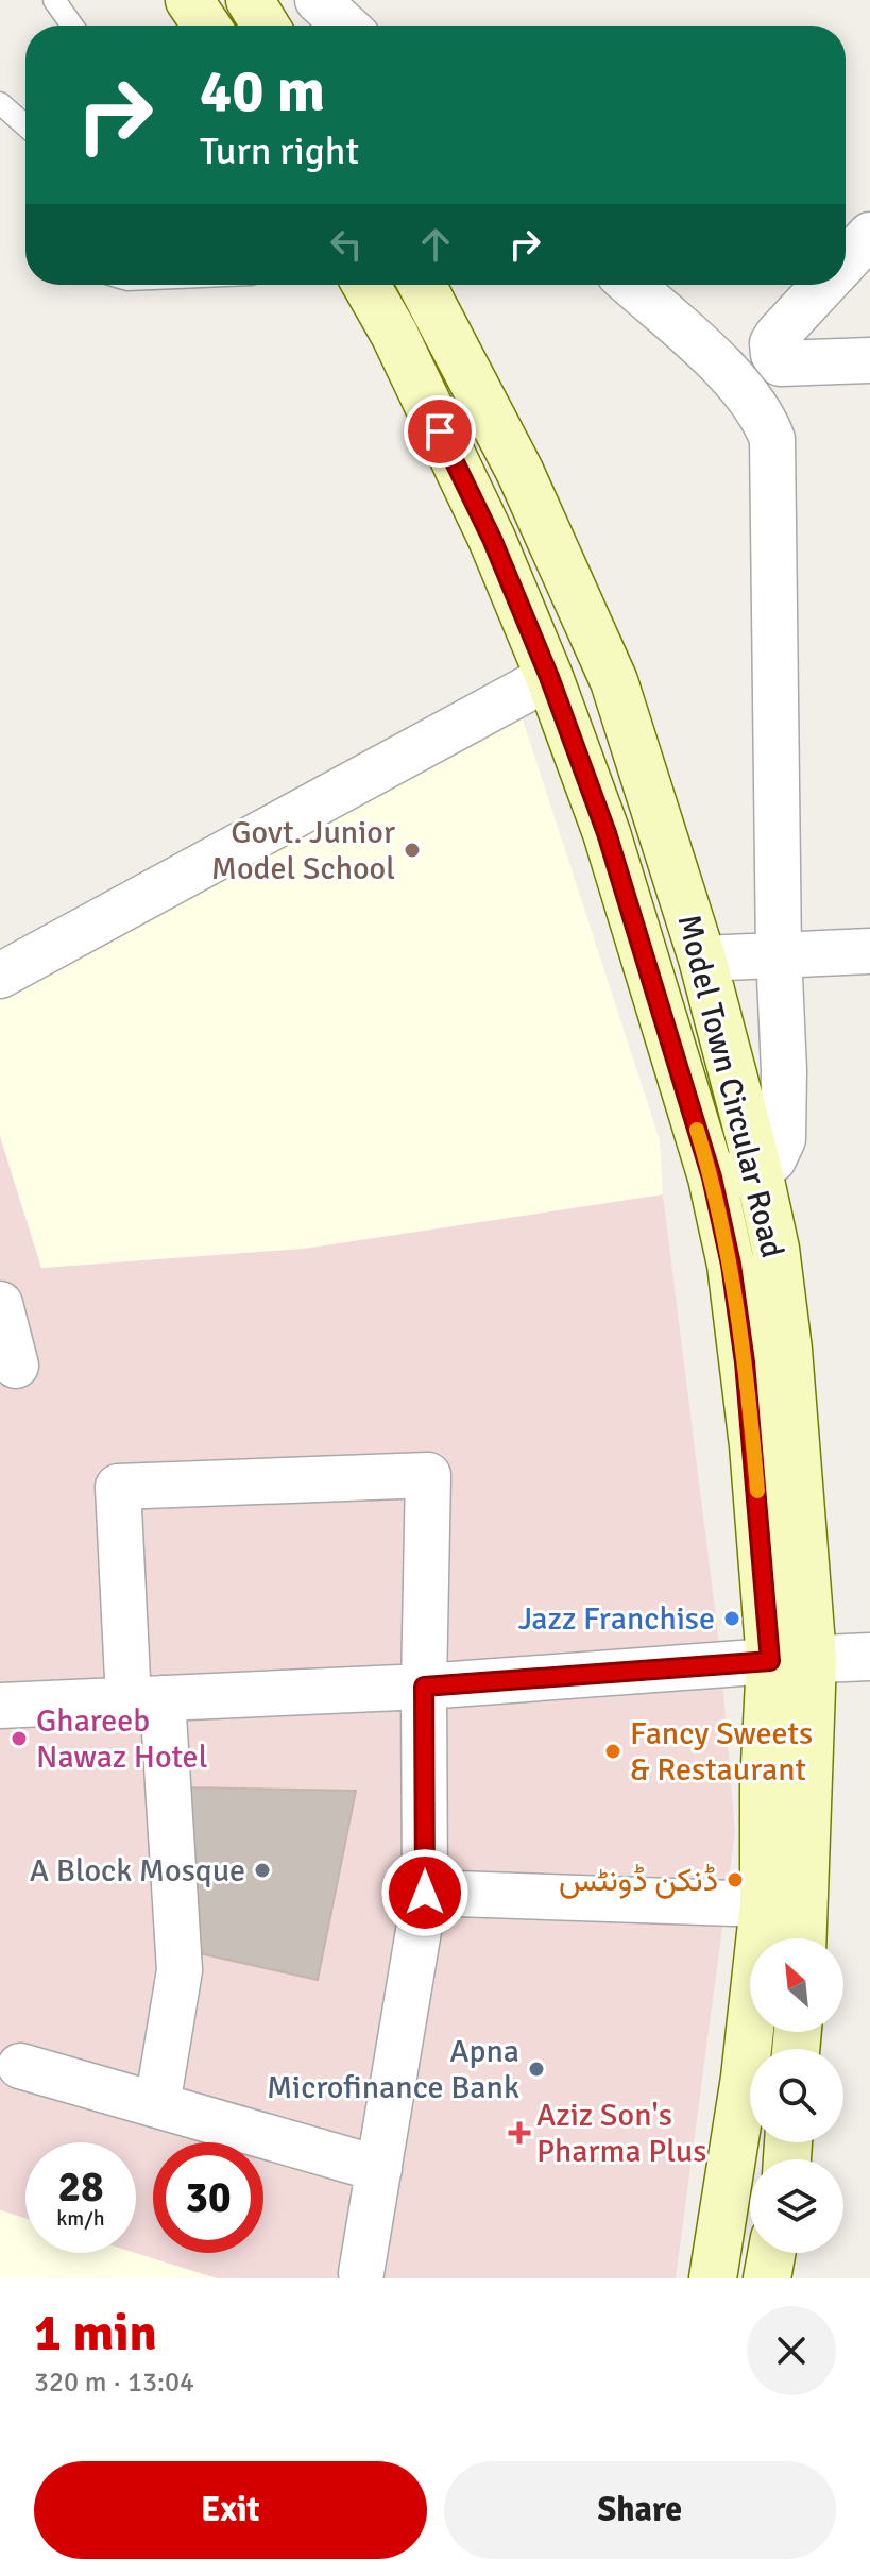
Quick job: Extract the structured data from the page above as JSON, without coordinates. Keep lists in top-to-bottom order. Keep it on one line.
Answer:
{"streets":{"main road":["Model Town Circular Road"]},"places":{"other":["Govt. Junior Model School","Jazz Franchise","Ghareeb Nawaz Hotel","Fancy Sweets & Restaurant","A Block Mosque","ڈنکن ڈونٹس","Apna Microfinance Bank"],"health":["Aziz Son's Pharma Plus"]},"north":"top left","page":{"turn":["40 m","Turn right"],"speed":"28 km/h","limit":"30","heading":["1 min","320 m · 13:04"],"buttons":["Exit","Share"]}}
